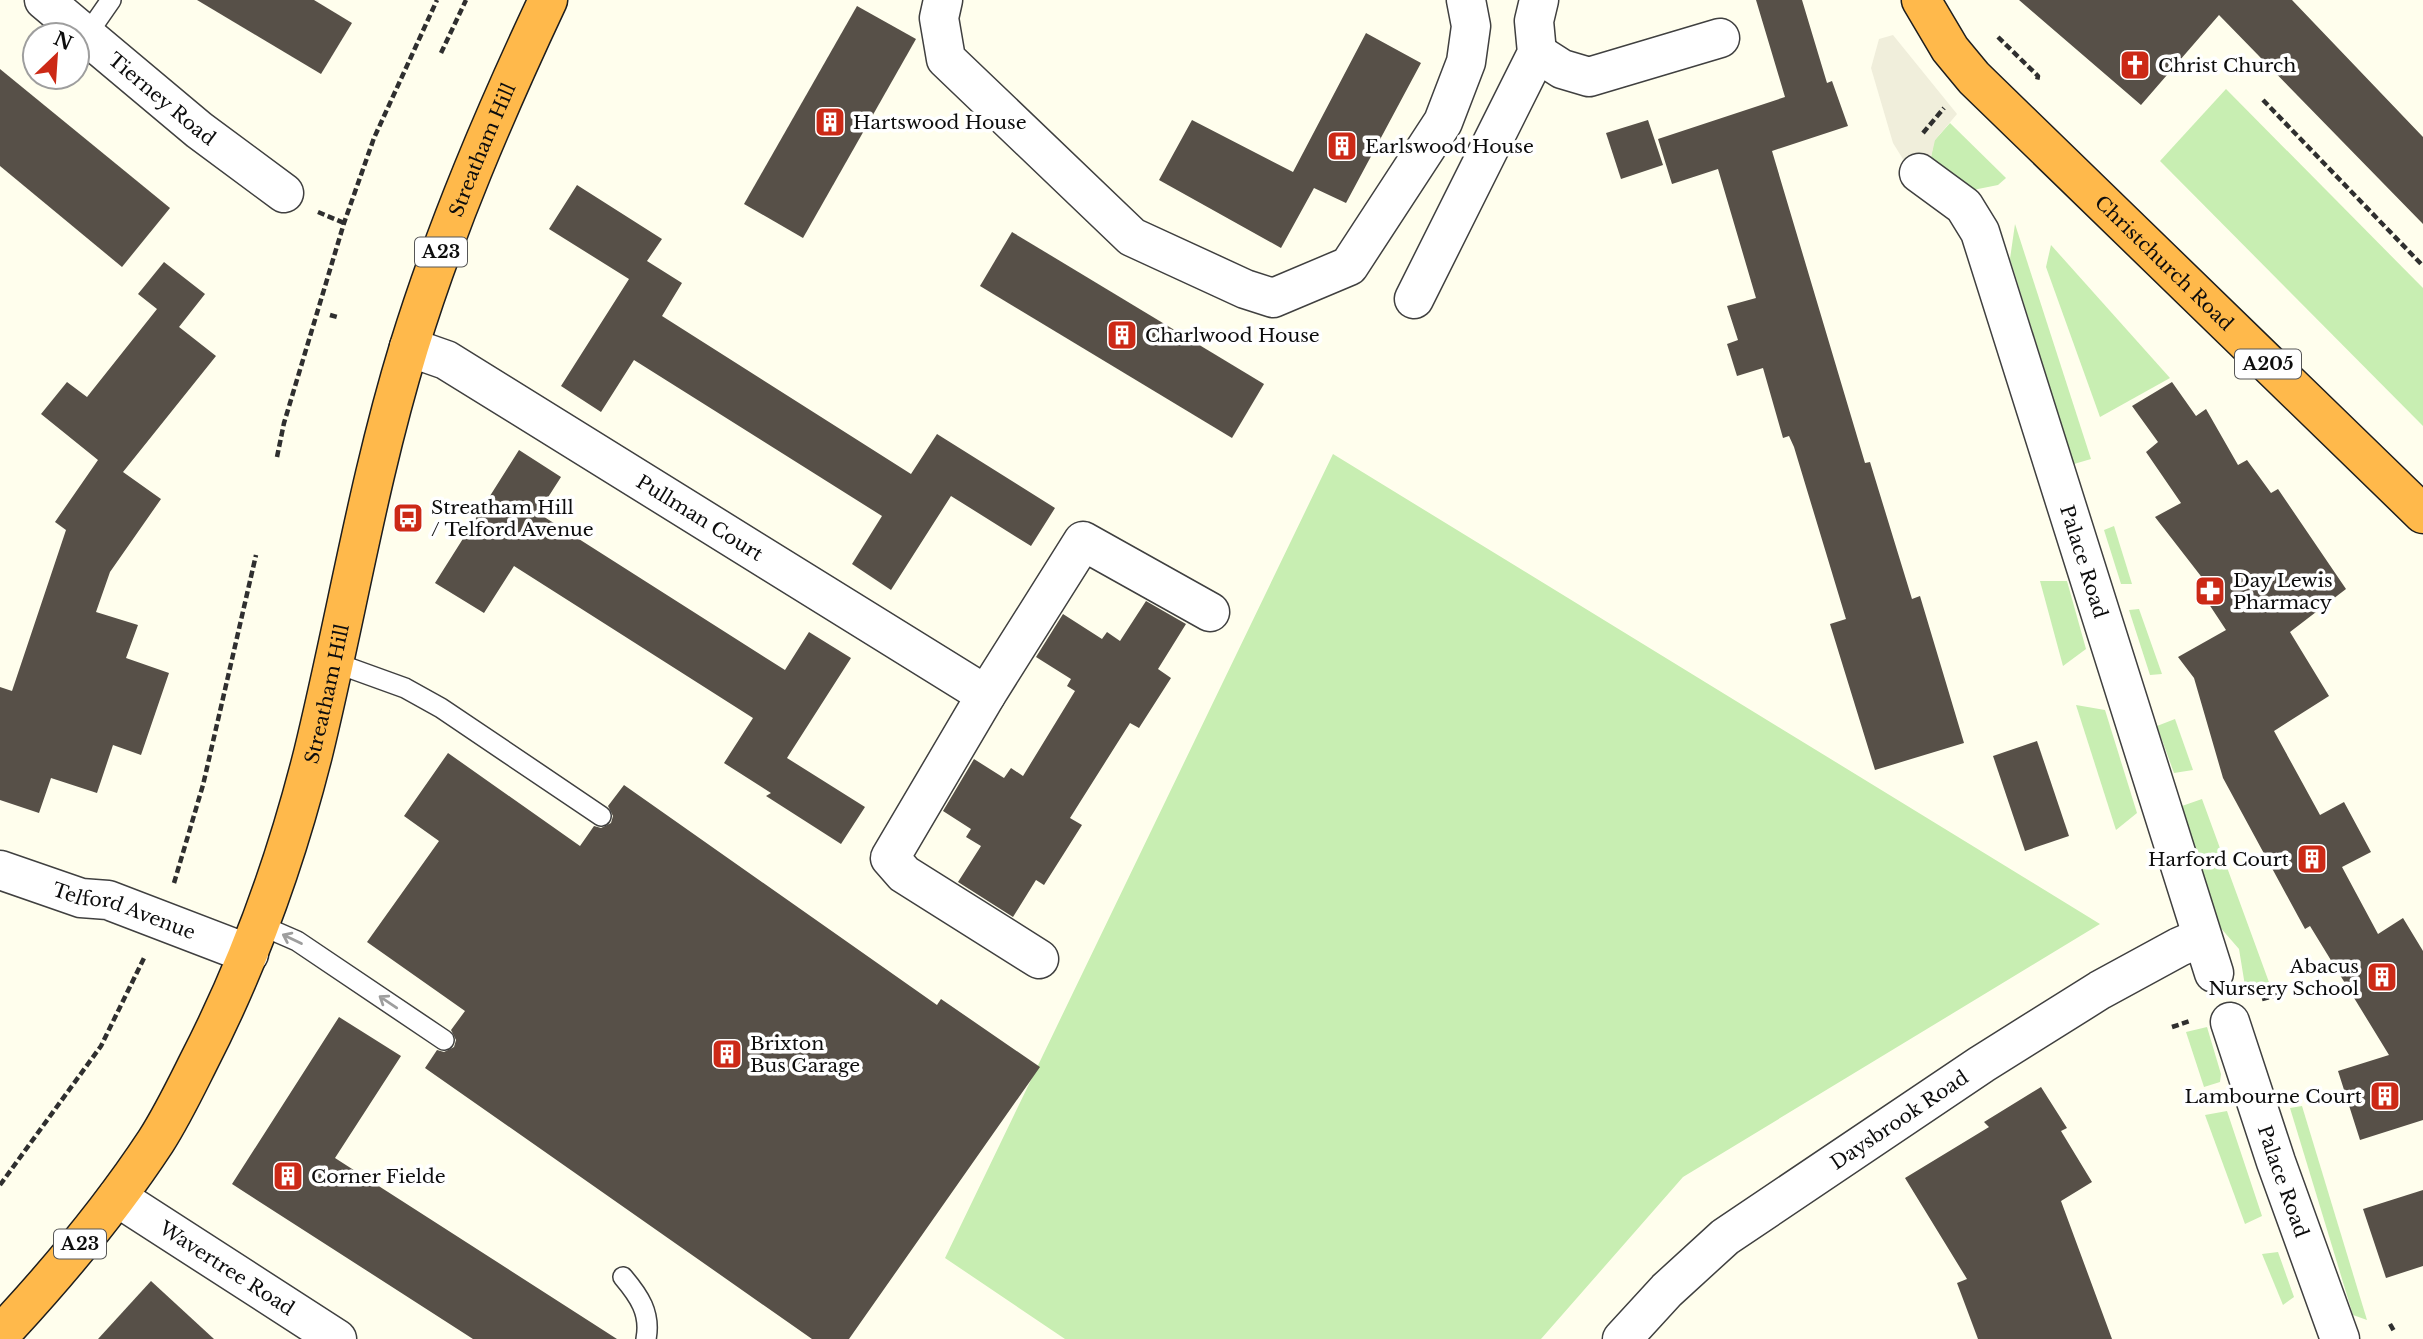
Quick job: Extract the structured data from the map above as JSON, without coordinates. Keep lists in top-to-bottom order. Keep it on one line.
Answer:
{"streets":{"highway":["Streatham Hill","A23","Christchurch Road","A205"],"street":["Tierney Road","Pullman Court","Palace Road","Telford Avenue","Daysbrook Road","Wavertree Road"]},"crossings":[["Streatham Hill","Pullman Court"],["Streatham Hill","Telford Avenue"],["Streatham Hill","Wavertree Road"],["Palace Road","Daysbrook Road"]],"places":{"church":["Christ Church"],"building":["Hartswood House","Earlswood House","Charlwood House","Harford Court","Abacus Nursery School","Brixton Bus Garage","Lambourne Court","Corner Fielde"],"bus stop":["Streatham Hill / Telford Avenue"],"pharmacy":["Day Lewis Pharmacy"]},"north":"top right"}
